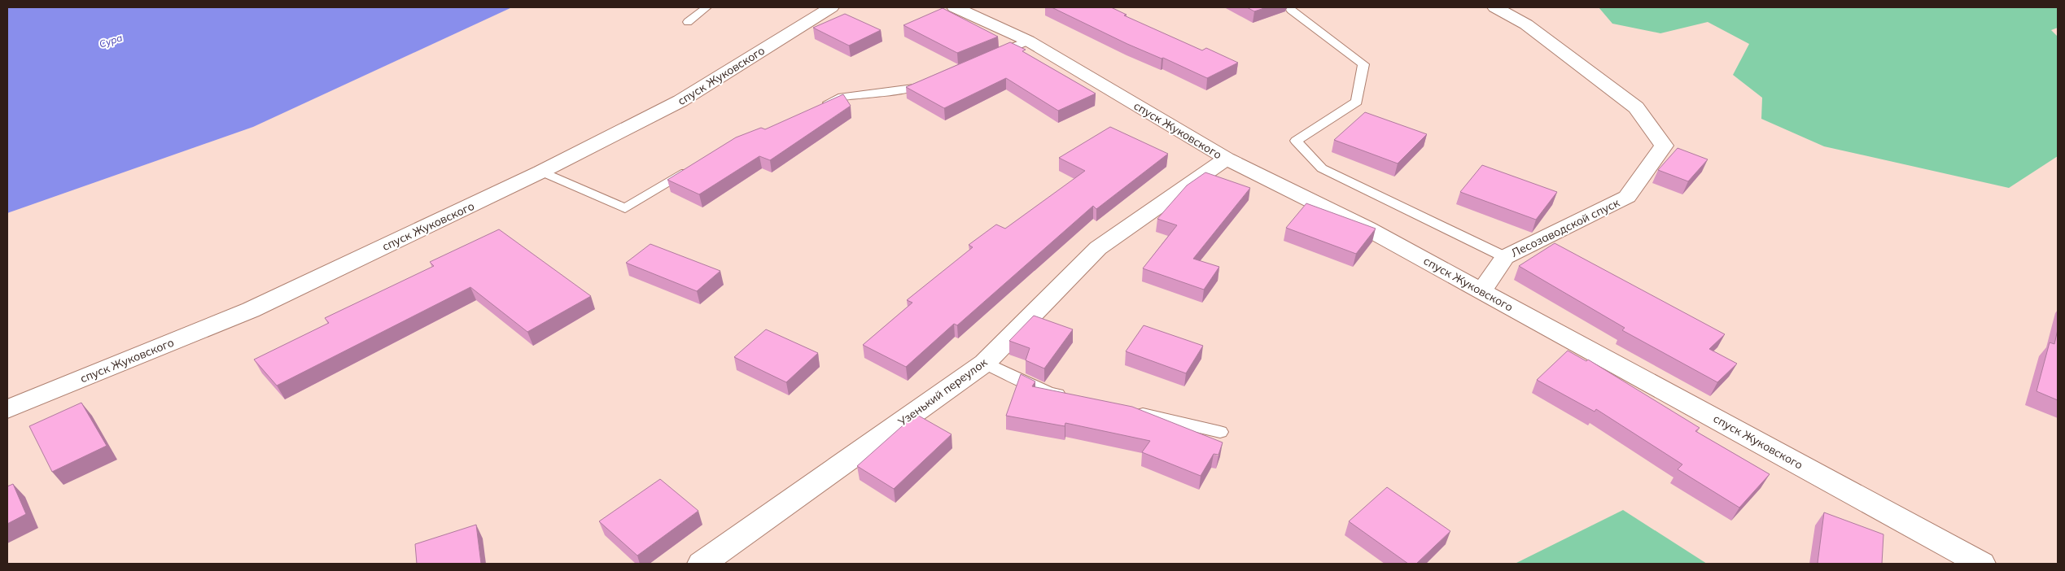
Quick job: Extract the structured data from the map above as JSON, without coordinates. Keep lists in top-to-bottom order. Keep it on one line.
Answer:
{"streets":{"street":["спуск Жуковского","Лесозаводской спуск","Узенький переулок"]},"crossings":[["спуск Жуковского","Лесозаводской спуск"],["спуск Жуковского","Узенький переулок"]],"water":["Сура"]}
